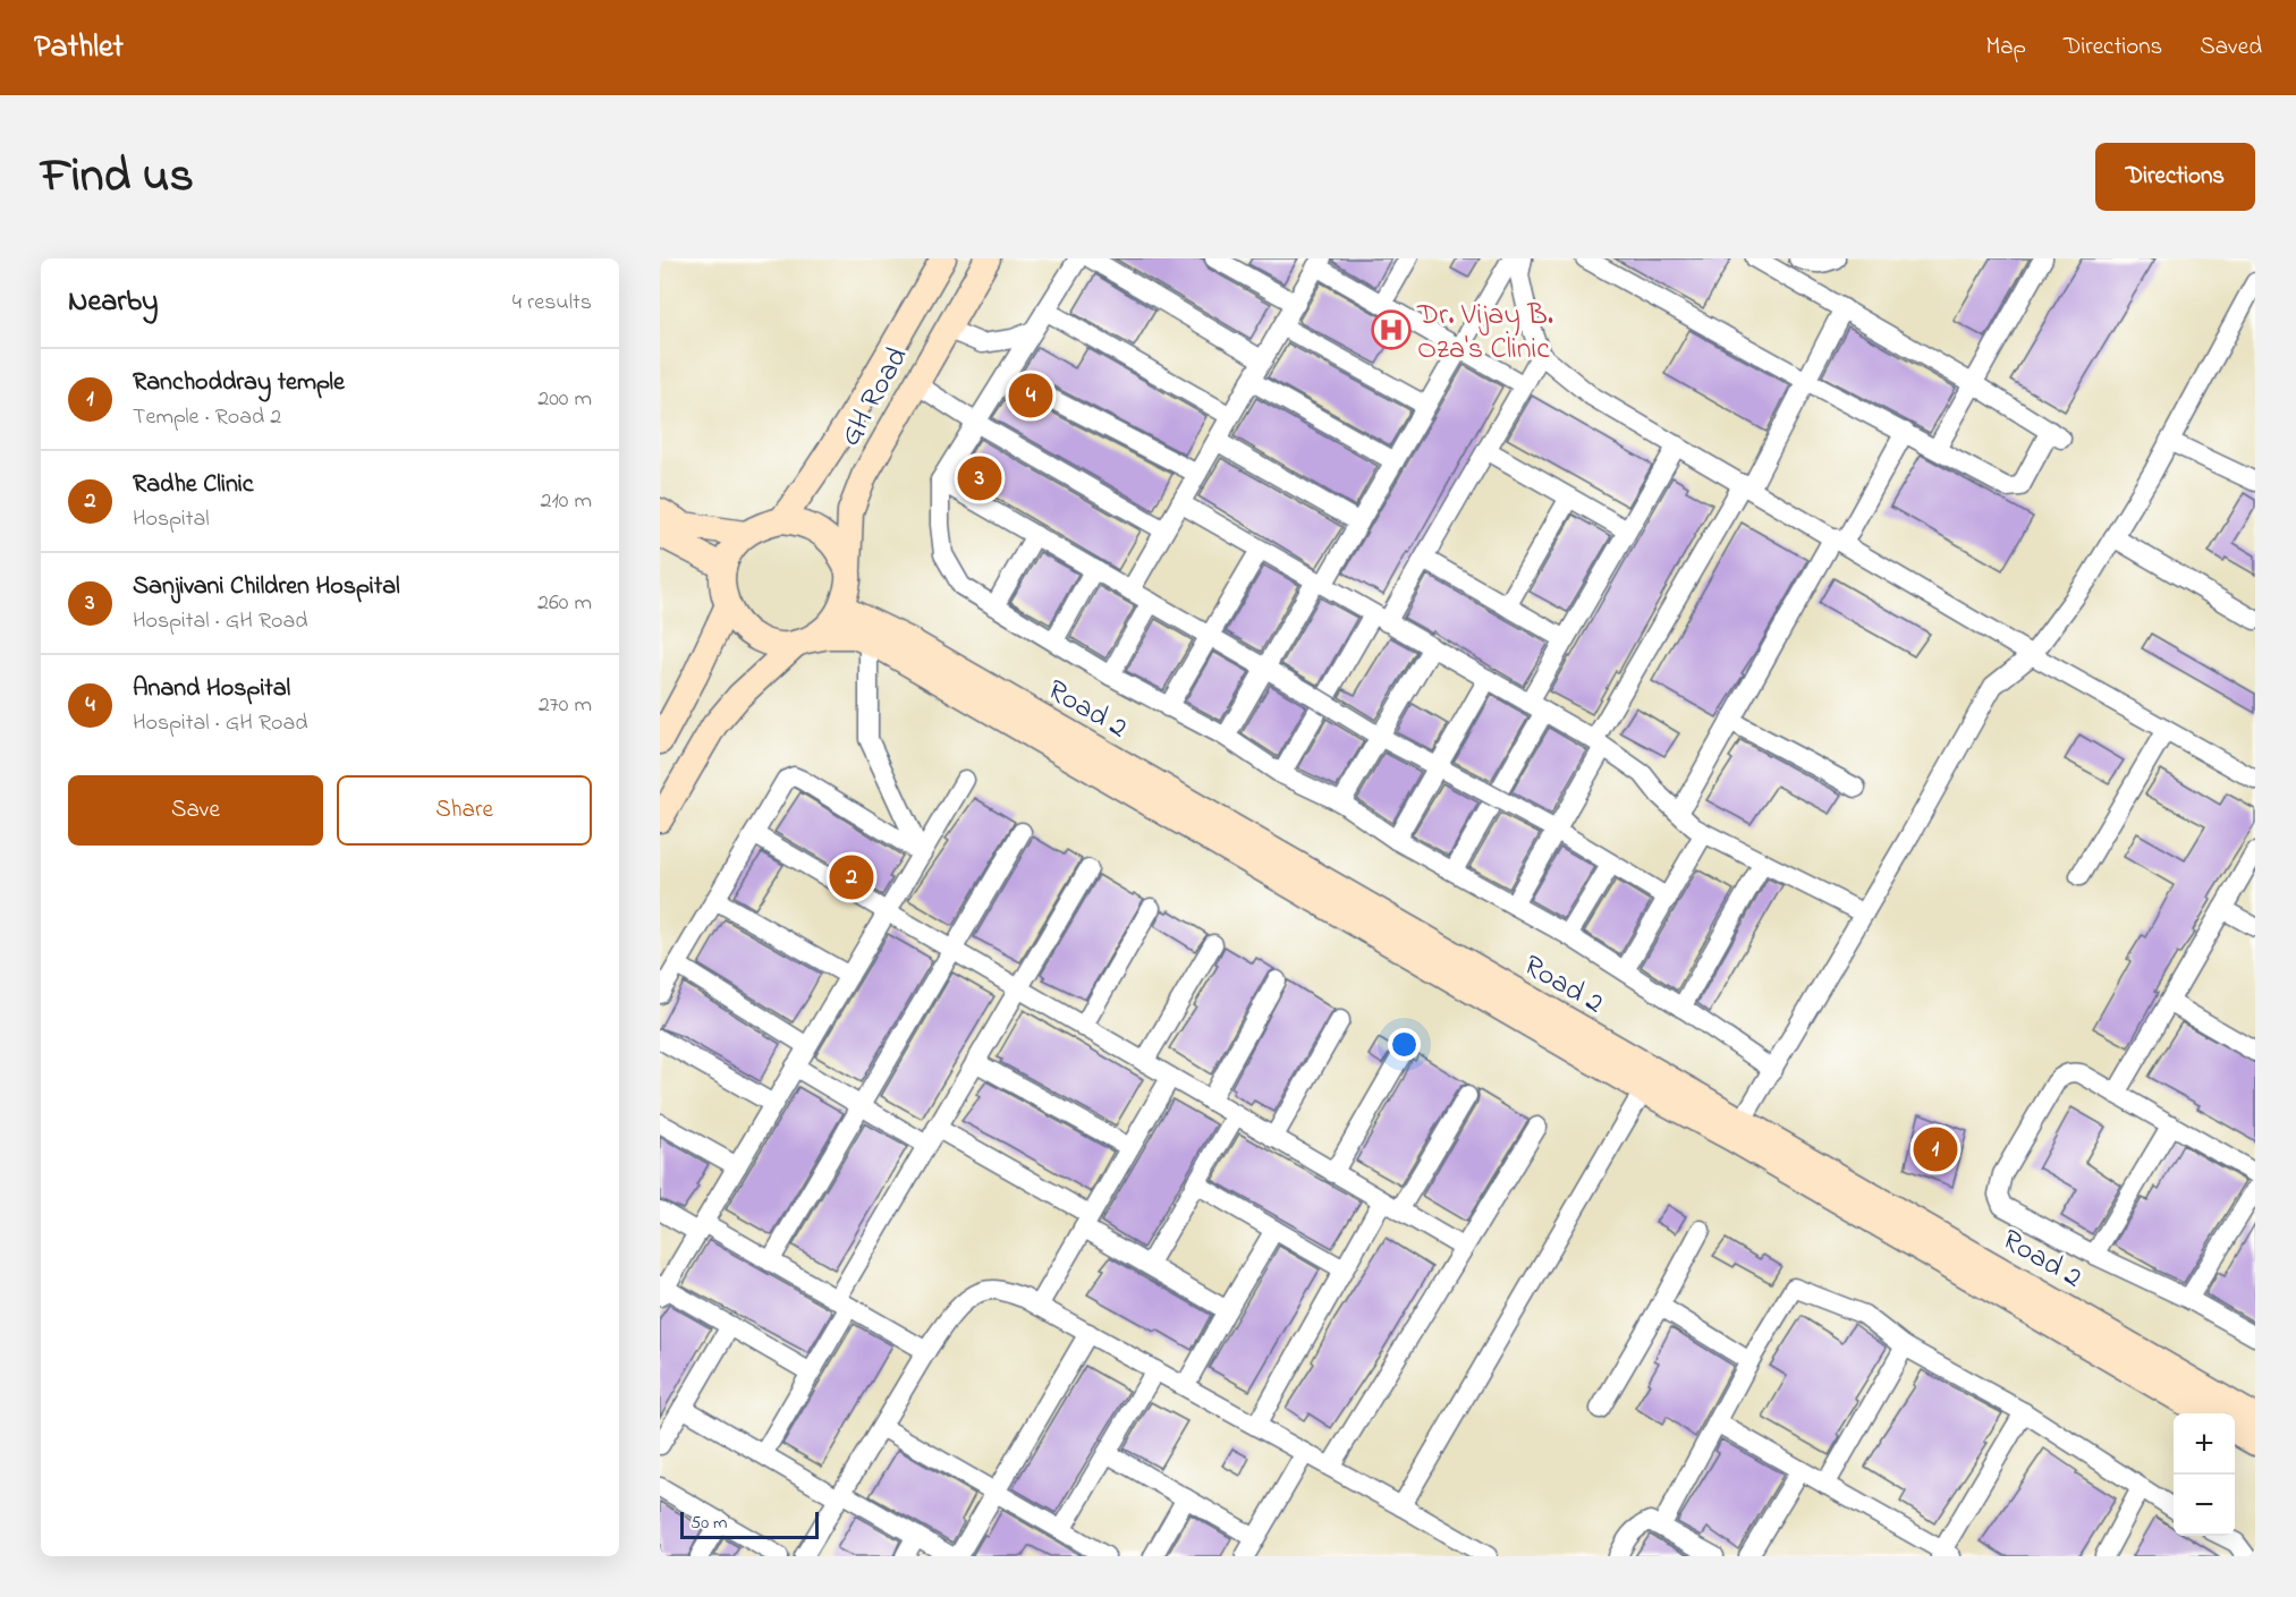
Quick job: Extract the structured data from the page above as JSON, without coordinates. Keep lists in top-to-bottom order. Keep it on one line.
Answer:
{"streets":{"street":["GH Road","Road 2"]},"crossings":[["GH Road","Road 2"]],"places":{"hospital":["Dr. Vijay B. Oza's Clinic"]},"scale_bar":"50 m","page":{"header":"Pathlet","nav":["Map","Directions","Saved"],"title":"Find us","buttons":["Directions",["Save","Share"]],"heading":["Nearby","4 results"],"list":[{"mark":"1","name":"Ranchoddray temple","note":"Temple · Road 2","value":"200 m"},{"mark":"2","name":"Radhe Clinic","note":"Hospital","value":"210 m"},{"mark":"3","name":"Sanjivani Children Hospital","note":"Hospital · GH Road","value":"260 m"},{"mark":"4","name":"Anand Hospital","note":"Hospital · GH Road","value":"270 m"}],"pins":["4","3","2","1"],"map_buttons":["+","−"],"scale":"50 m"}}
